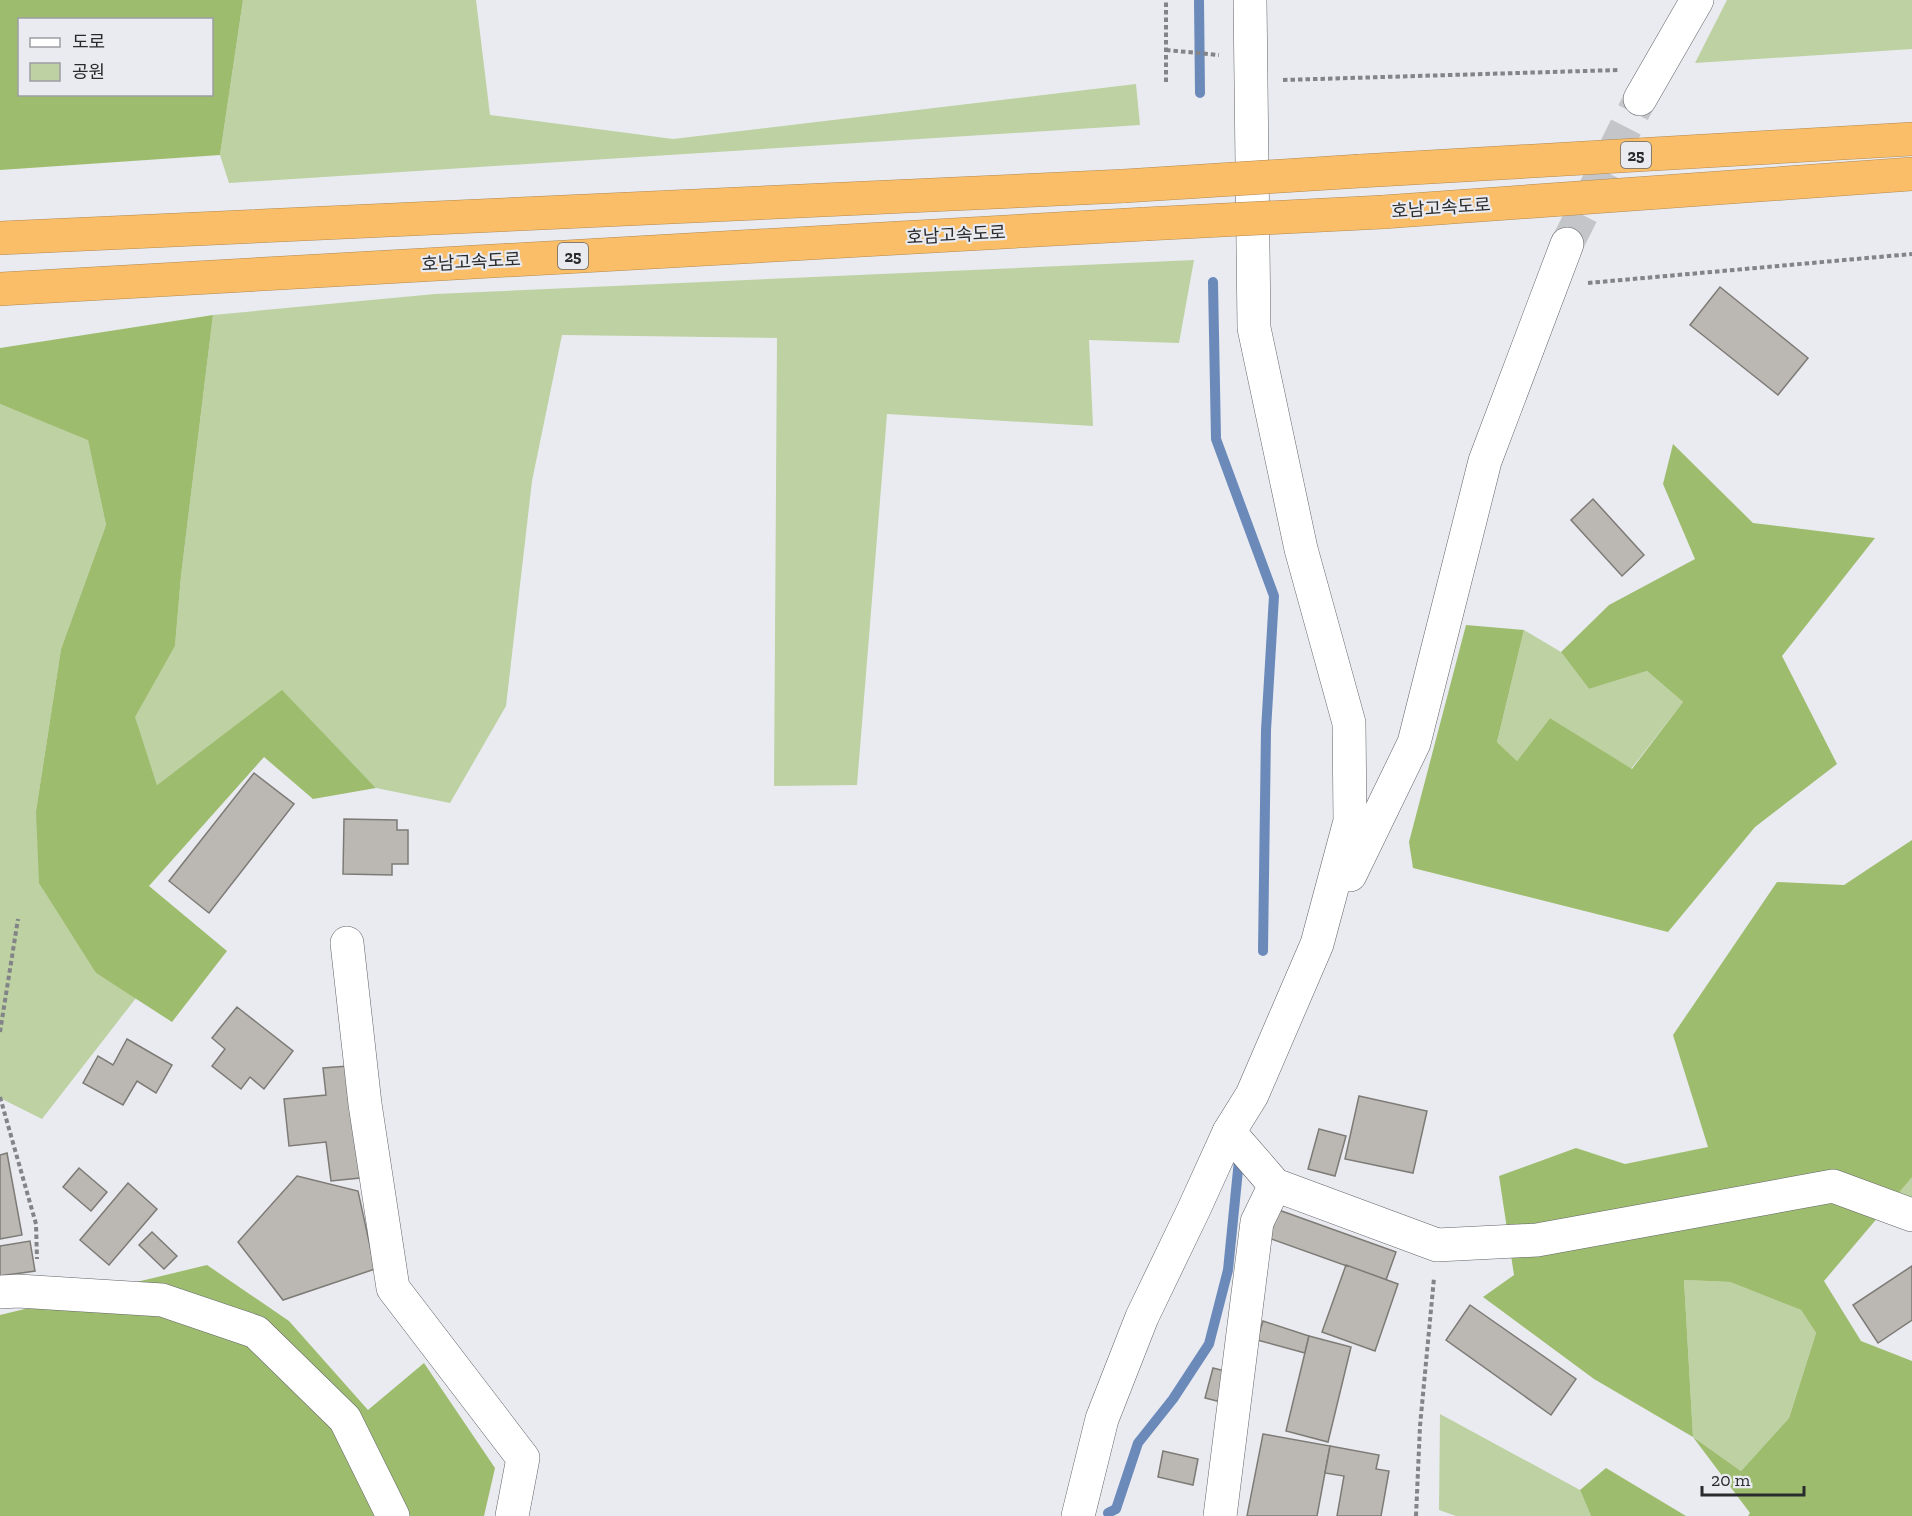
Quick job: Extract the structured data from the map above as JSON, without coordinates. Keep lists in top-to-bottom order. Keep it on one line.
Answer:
{"streets":{"highway":["25","호남고속도로"]},"legend":["도로","공원"],"scale_bar":"20 m"}
